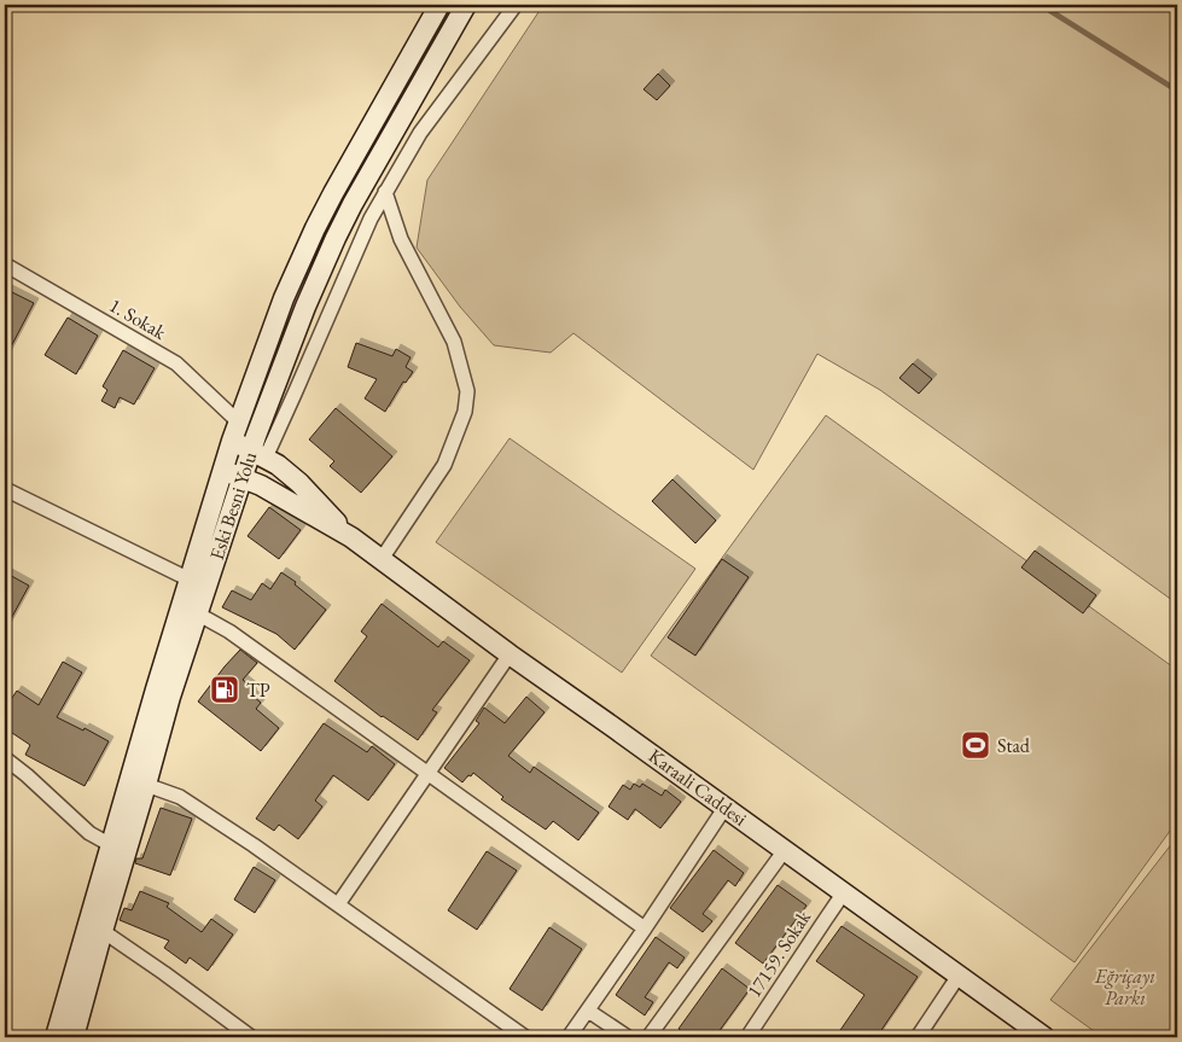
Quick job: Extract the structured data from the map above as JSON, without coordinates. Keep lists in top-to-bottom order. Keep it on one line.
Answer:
{"streets":{"main road":["Eski Besni Yolu","Karaali Caddesi"],"street":["1. Sokak","17159. Sokak"]},"crossings":[["1. Sokak","Eski Besni Yolu"],["Karaali Caddesi","17159. Sokak"]],"parks":["Eğriçayı Parkı"],"places":{"fuel station":["TP"],"sports":["Stad"]}}
